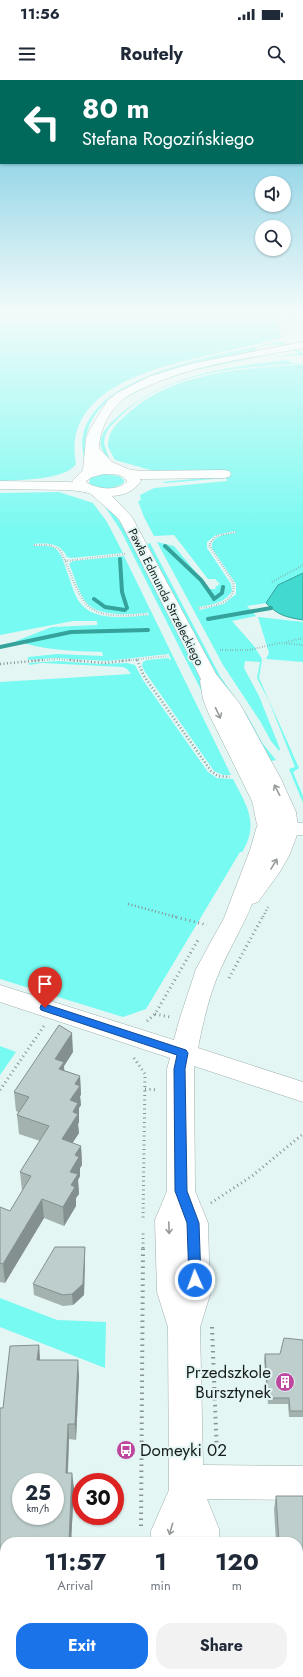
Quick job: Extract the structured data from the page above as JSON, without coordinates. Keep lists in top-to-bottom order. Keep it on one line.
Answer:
{"streets":{"main road":["Pawła Edmunda Strzeleckiego"]},"places":{"building":["Przedszkole Bursztynek"],"bus stop":["Domeyki 02"]},"page":{"status":"11:56","header":"Routely","turn":["80 m","Stefana Rogozińskiego"],"speed":"25 km/h","limit":"30","eta":["11:57","Arrival","1","min","120","m"],"buttons":["Exit","Share"]}}
